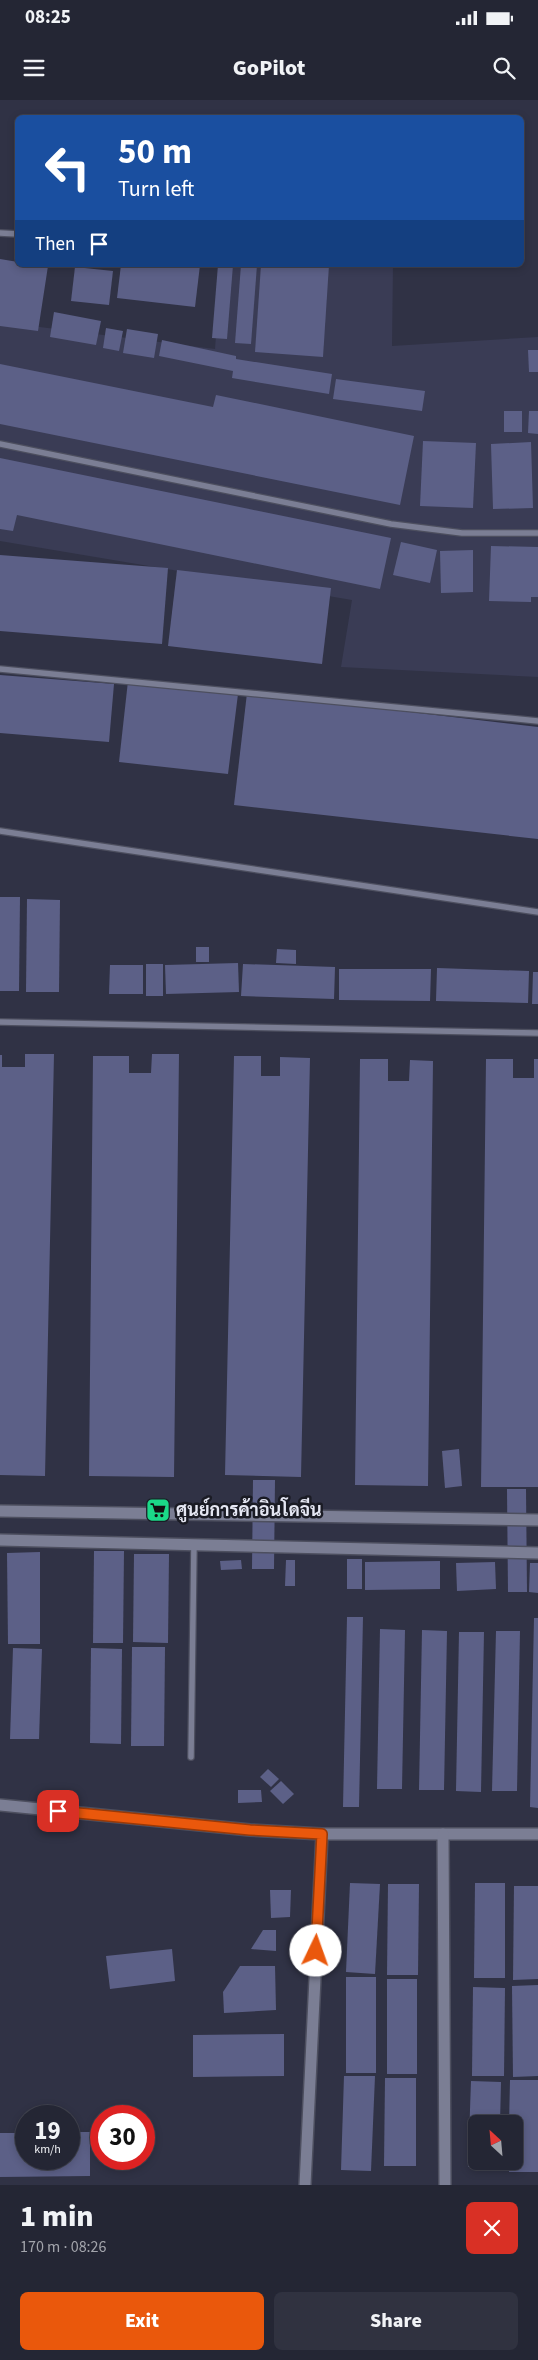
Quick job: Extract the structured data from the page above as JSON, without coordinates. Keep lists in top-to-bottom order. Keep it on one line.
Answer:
{"places":{"supermarket":["ศูนย์การค้าอินโดจีน"]},"north":"top left","page":{"status":"08:25","header":"GoPilot","turn":["50 m","Turn left"],"then":"Then","speed":"19 km/h","limit":"30","heading":["1 min","170 m · 08:26"],"buttons":["Exit","Share"]}}
